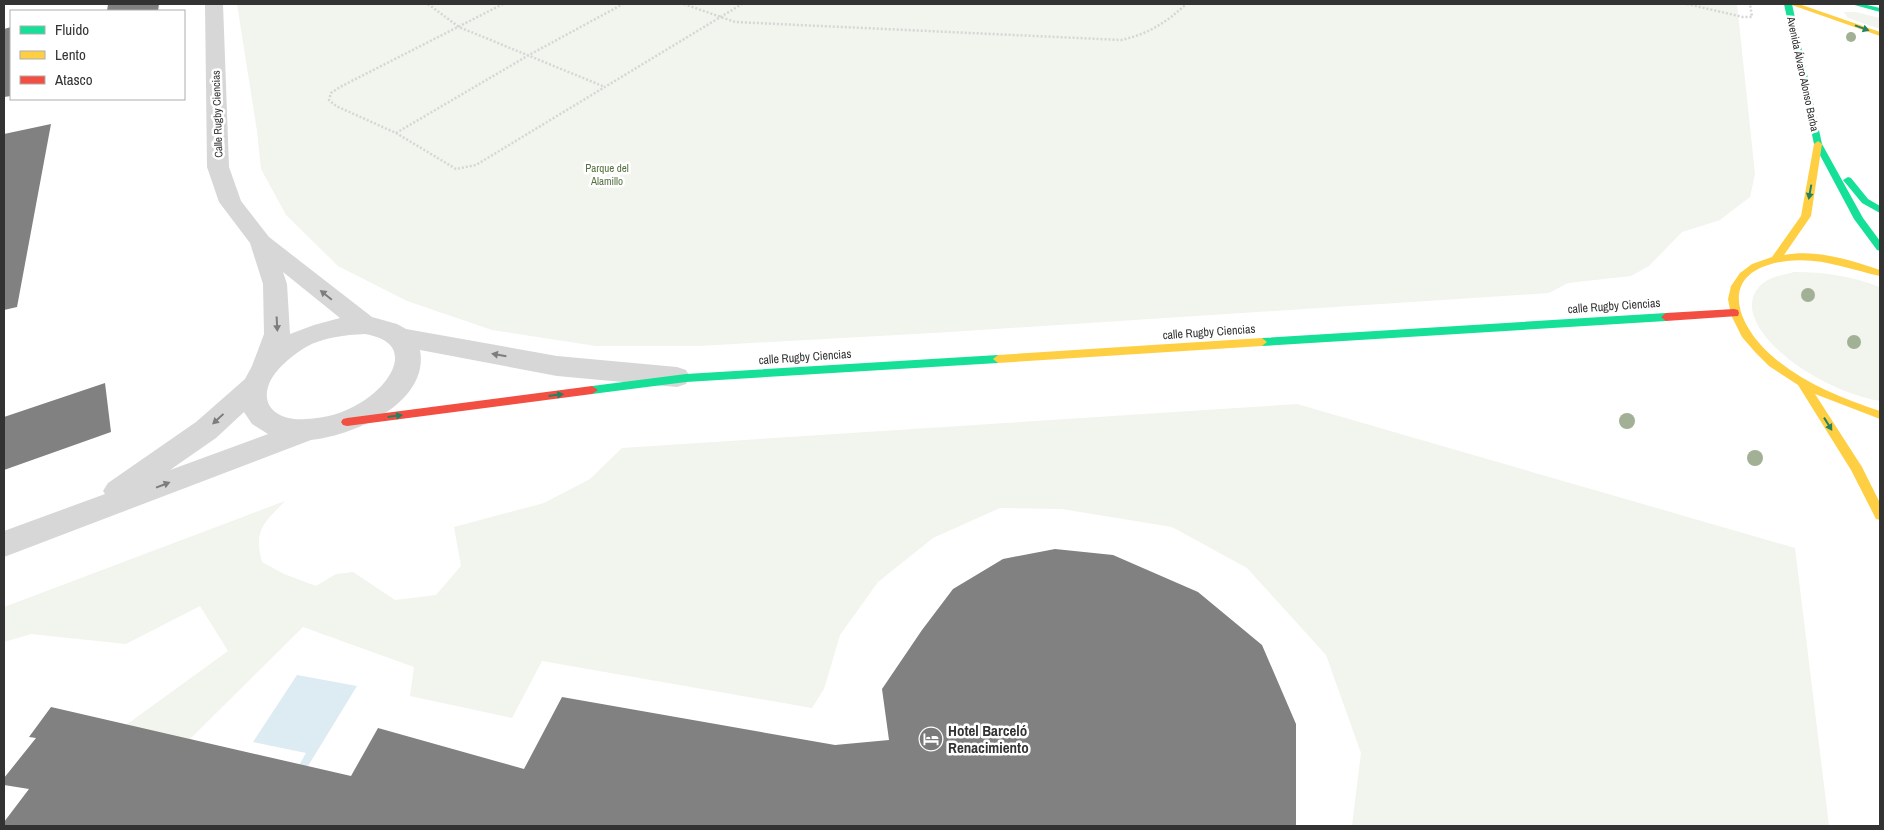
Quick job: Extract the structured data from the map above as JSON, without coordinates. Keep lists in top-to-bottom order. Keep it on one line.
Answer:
{"streets":{"main road":["Avenida Álvaro Alonso Barba","calle Rugby Ciencias"],"street":["Calle Rugby Ciencias"]},"parks":["Parque del Alamillo"],"places":{"hotel":["Hotel Barceló Renacimiento"]},"legend":["Fluido","Lento","Atasco"]}
